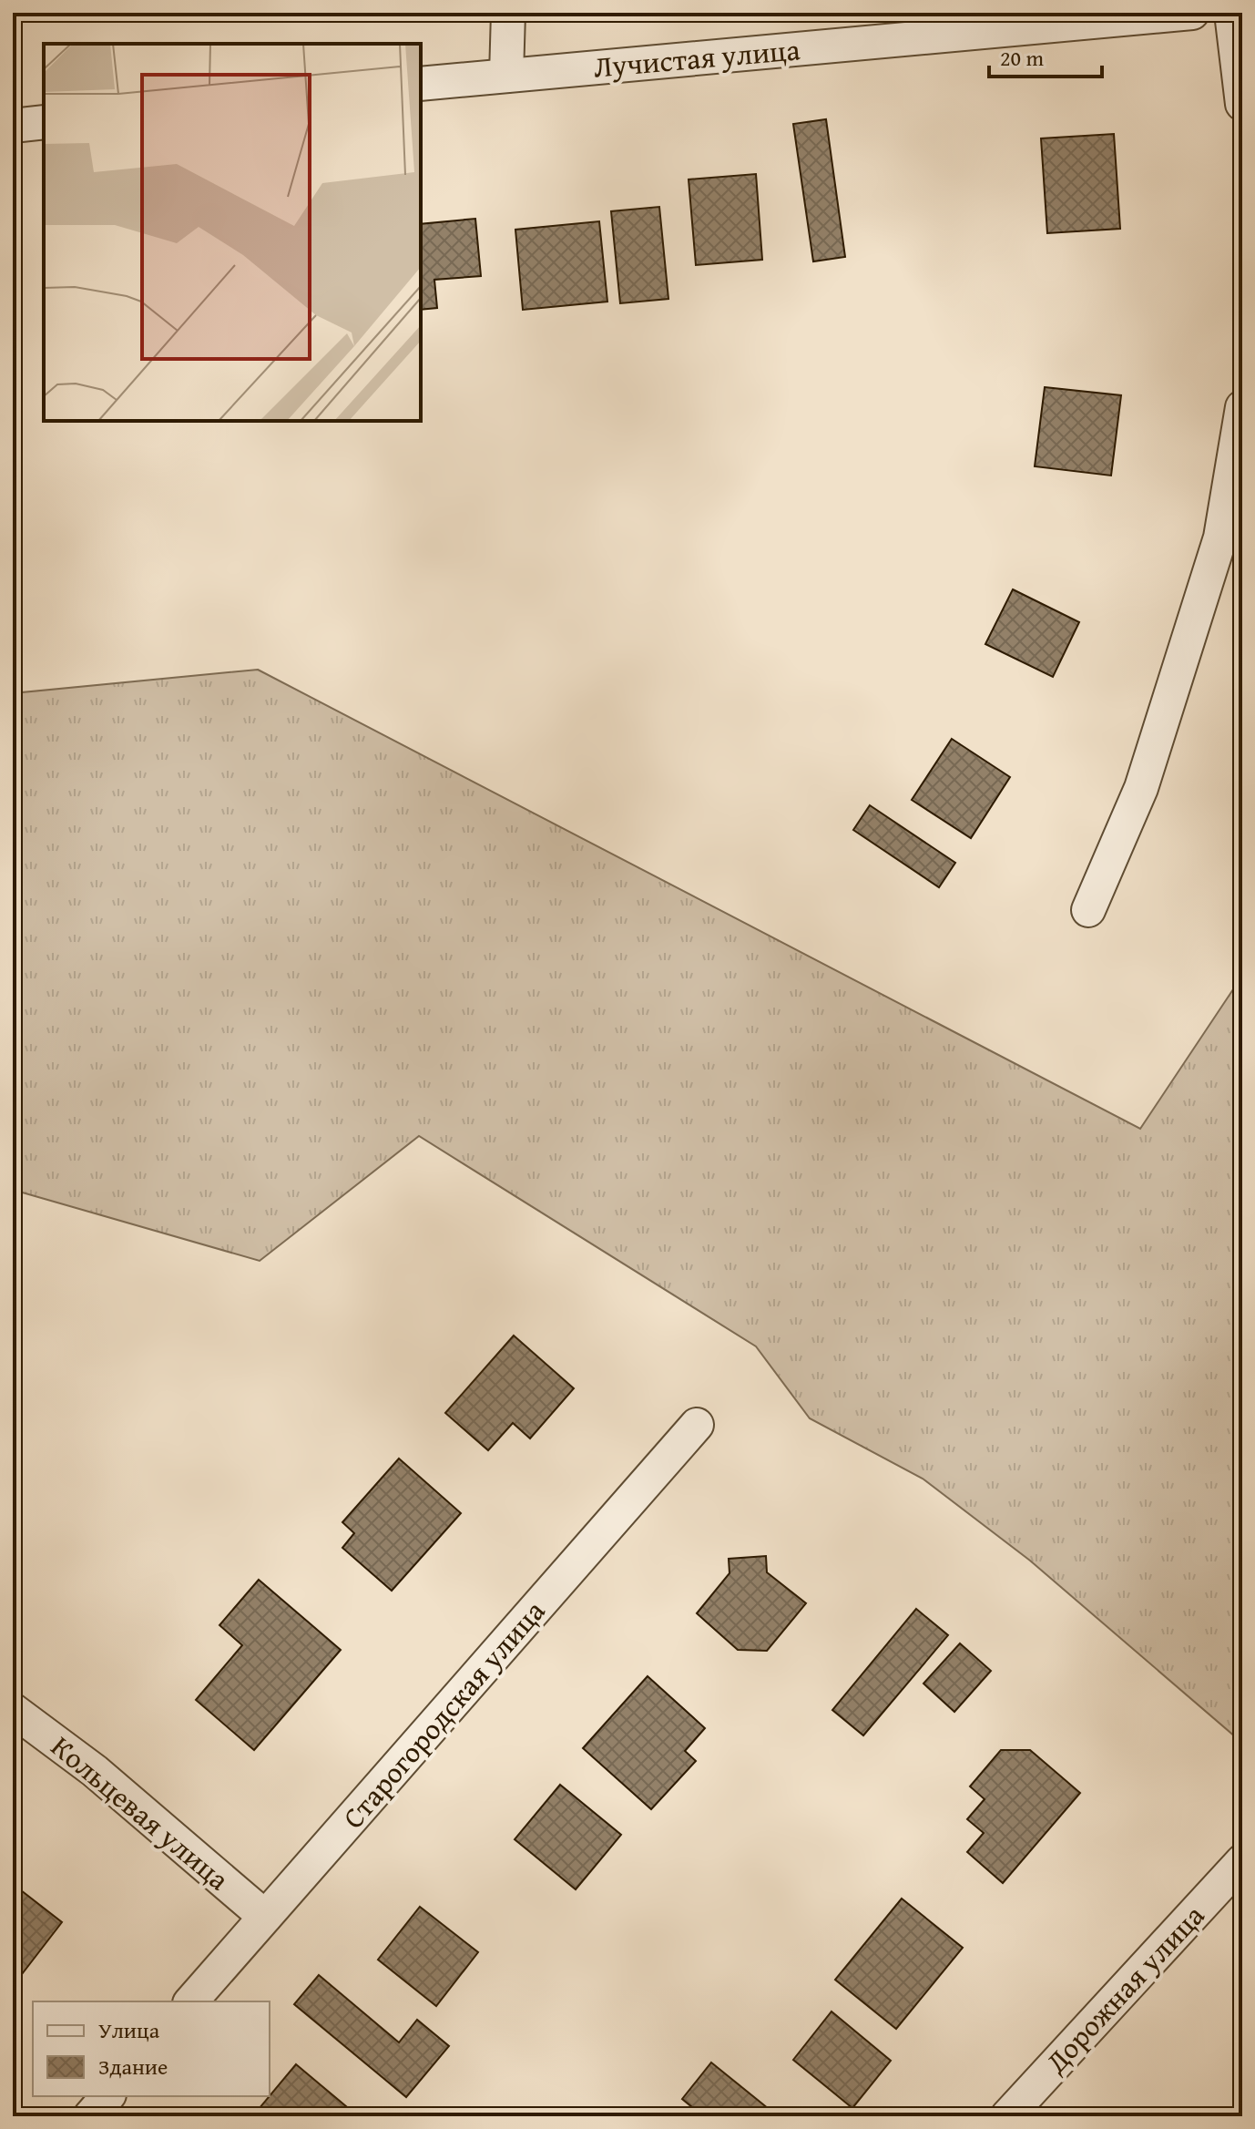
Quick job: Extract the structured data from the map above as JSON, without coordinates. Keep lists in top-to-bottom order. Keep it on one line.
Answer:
{"streets":{"street":["Лучистая улица","Старогородская улица","Кольцевая улица","Дорожная улица"]},"crossings":[["Старогородская улица","Кольцевая улица"]],"legend":["Улица","Здание"],"scale_bar":"20 m"}
